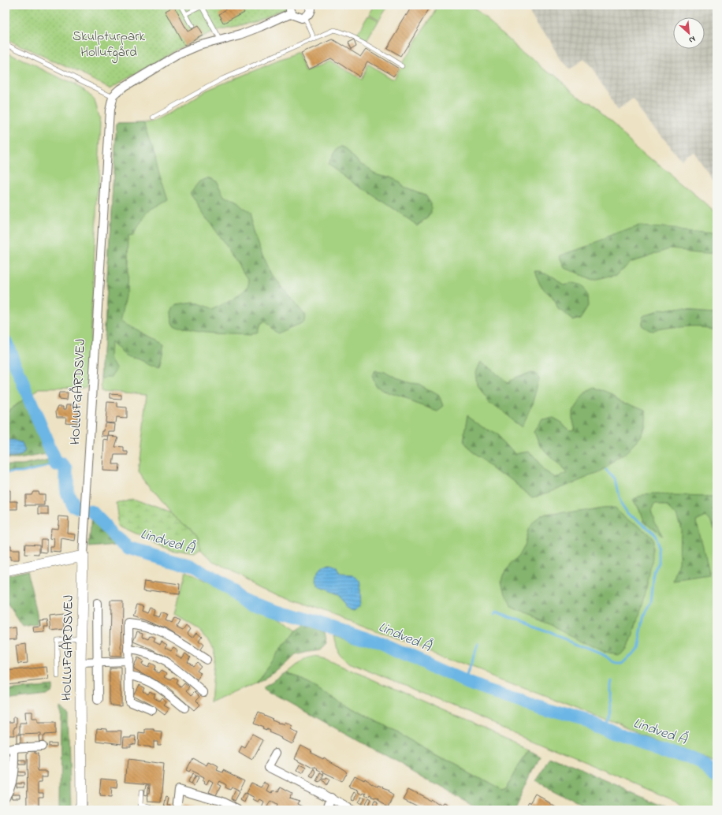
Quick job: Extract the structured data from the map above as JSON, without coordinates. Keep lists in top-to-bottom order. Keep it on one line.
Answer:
{"streets":{"street":["HOLLUFGÅRDSVEJ"]},"water":["Lindved Å"],"parks":["Skulpturpark Hollufgård"],"north":"bottom right"}
